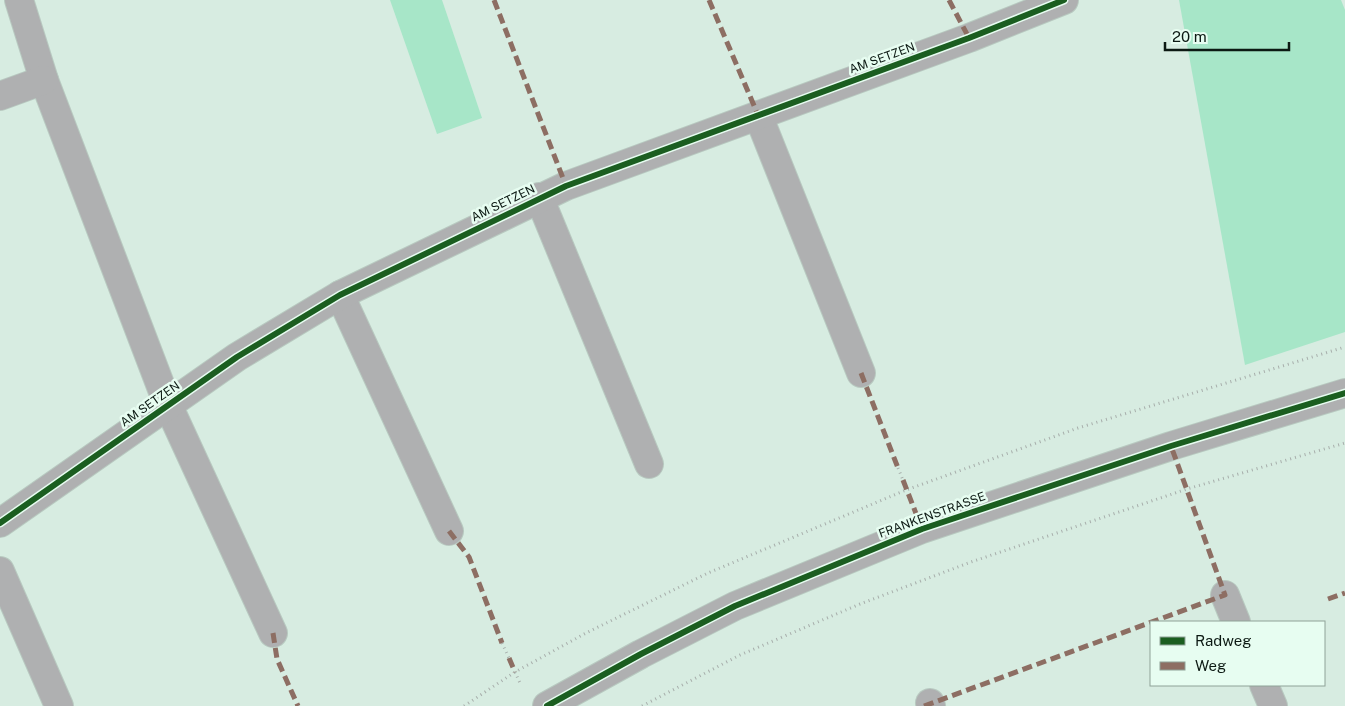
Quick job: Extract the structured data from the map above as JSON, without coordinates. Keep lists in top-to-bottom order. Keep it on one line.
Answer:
{"streets":{"street":["AM SETZEN","FRANKENSTRASSE"]},"legend":["Radweg","Weg"],"scale_bar":"20 m"}
